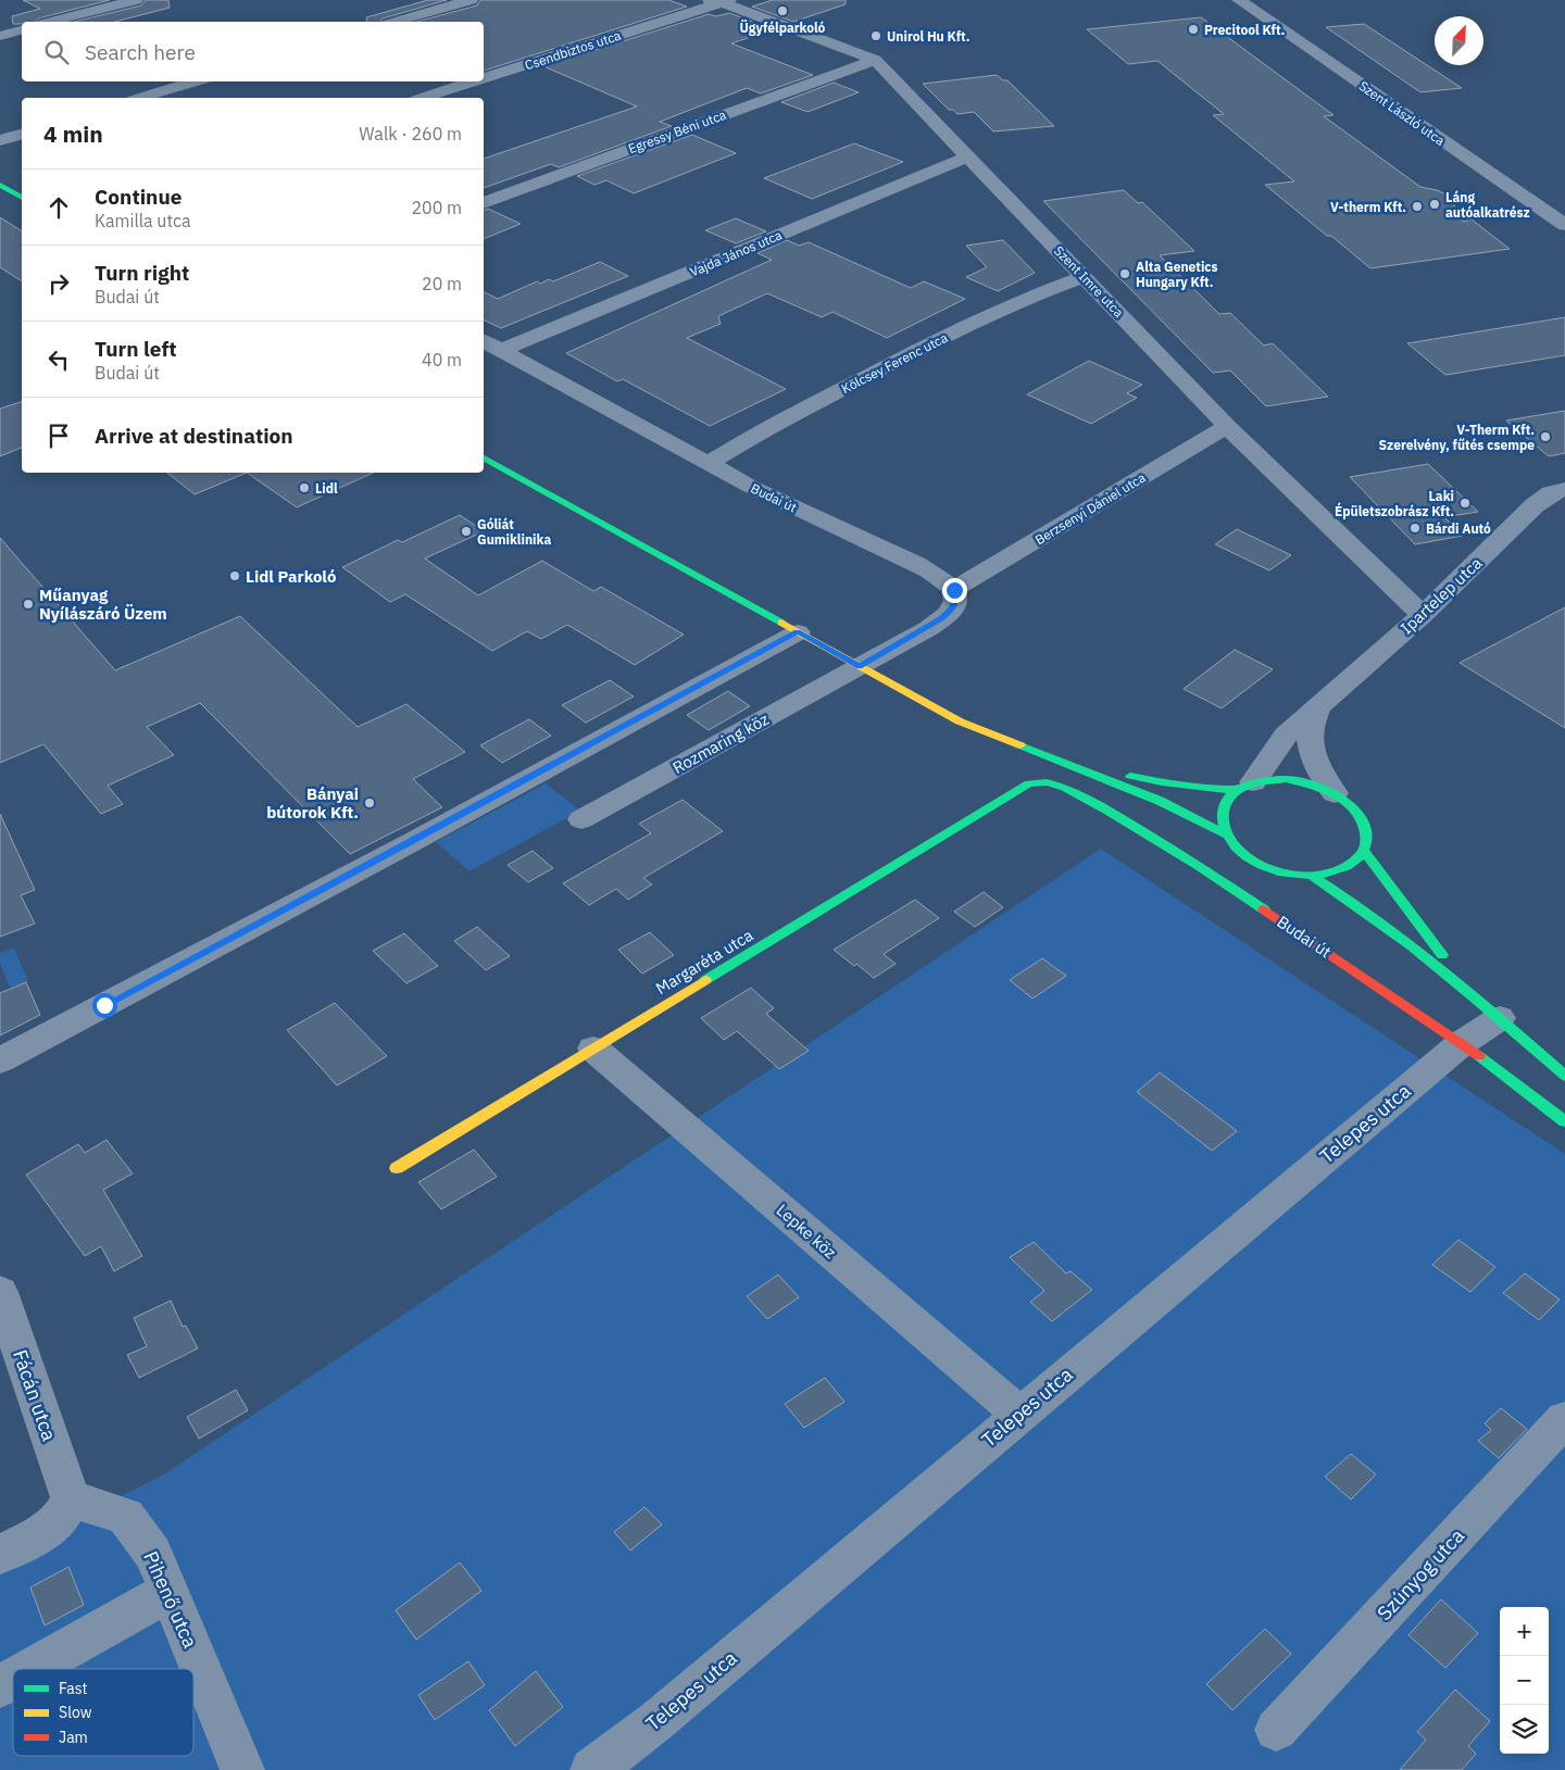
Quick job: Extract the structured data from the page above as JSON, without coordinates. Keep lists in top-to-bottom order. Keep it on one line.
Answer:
{"streets":{"main road":["Budai út","Margaréta utca"],"street":["Csendbiztos utca","Szent László utca","Egressy Béni utca","Vajda János utca","Szent Imre utca","Kölcsey Ferenc utca","Berzsenyi Dániel utca","Ipartelep utca","Rozmaring köz","Telepes utca","Lepke köz","Fácán utca","Szúnyog utca","Pihenő utca"]},"crossings":[["Csendbiztos utca","Szent Imre utca"],["Egressy Béni utca","Szent Imre utca"],["Vajda János utca","Szent Imre utca"],["Vajda János utca","Budai út"],["Szent Imre utca","Kölcsey Ferenc utca"],["Szent Imre utca","Berzsenyi Dániel utca"],["Szent Imre utca","Ipartelep utca"],["Kölcsey Ferenc utca","Budai út"],["Budai út","Berzsenyi Dániel utca"],["Budai út","Margaréta utca"],["Budai út","Telepes utca"],["Margaréta utca","Lepke köz"],["Telepes utca","Lepke köz"],["Fácán utca","Pihenő utca"]],"places":["Ügyfélparkoló","Precitool Kft.","Unirol Hu Kft.","Láng autóalkatrész","V-therm Kft.","Alta Genetics Hungary Kft.","V-Therm Kft. Szerelvény, fűtés csempe","Lidl","Laki Épületszobrász Kft.","Bárdi Autó","Góliát Gumiklinika","Lidl Parkoló","Műanyag Nyílászáró Üzem","Bányai bútorok Kft."],"legend":["Fast","Slow","Jam"],"north":"top right","page":{"search":"Search here","heading":["4 min","Walk · 260 m"],"list":[["Continue","Kamilla utca","200 m"],["Turn right","Budai út","20 m"],["Turn left","Budai út","40 m"],"Arrive at destination"],"map_buttons":["+","−"]}}
